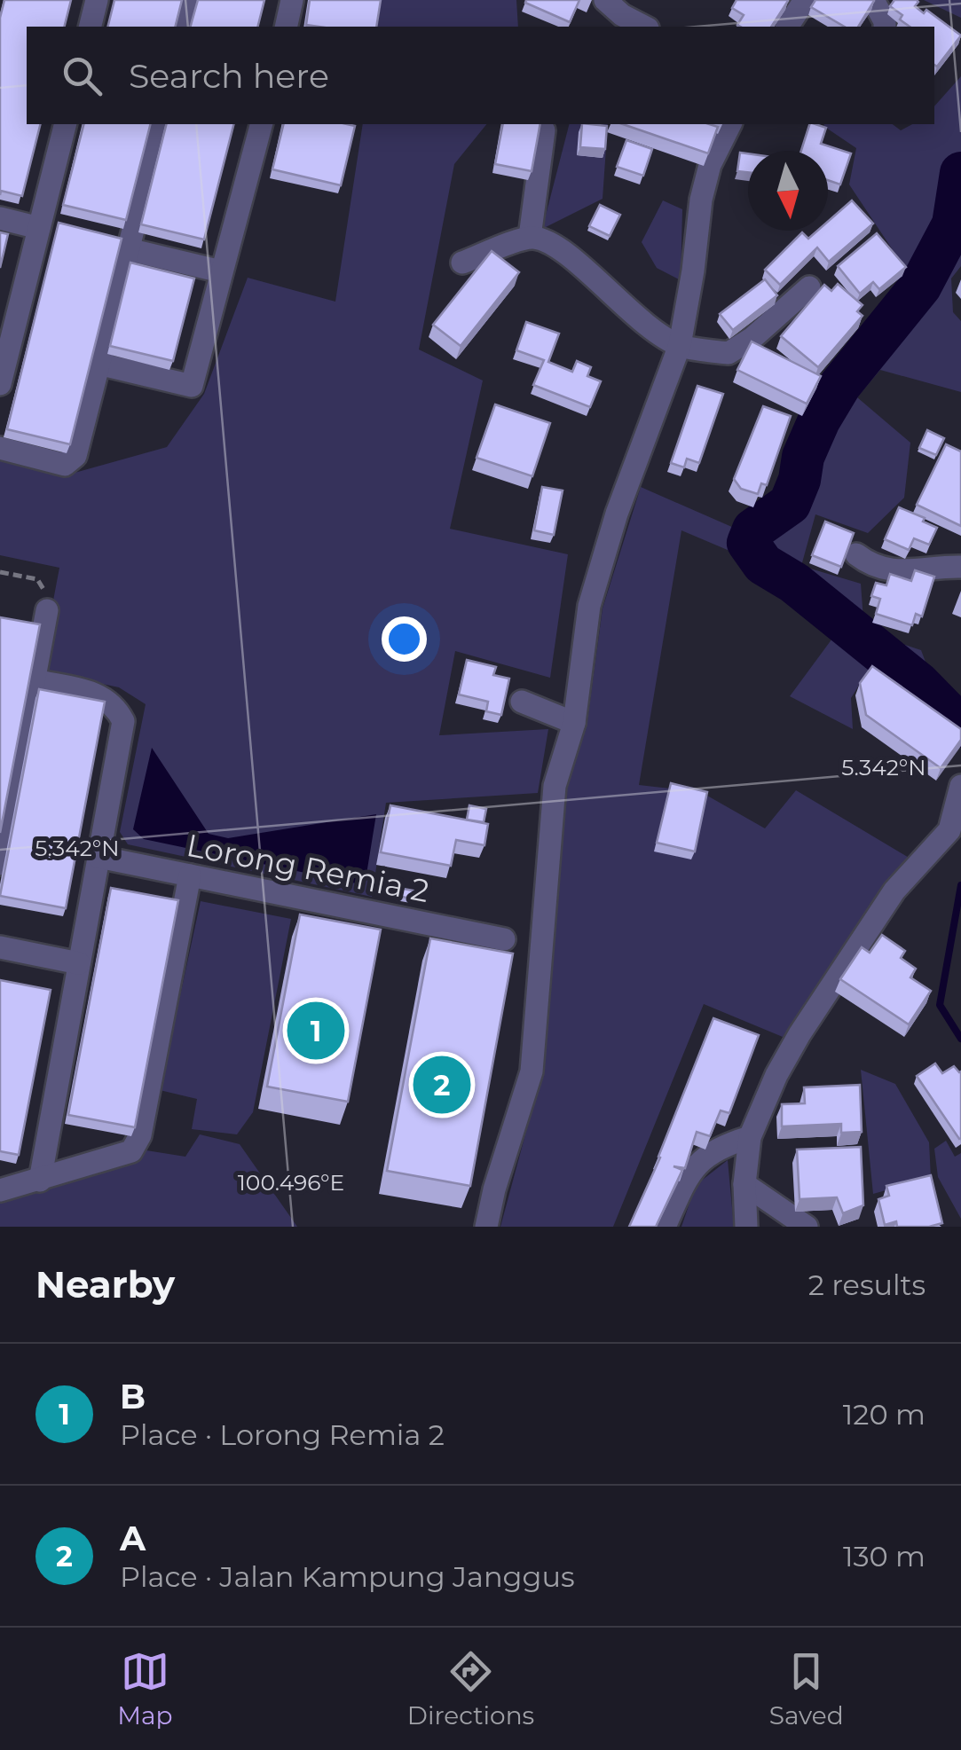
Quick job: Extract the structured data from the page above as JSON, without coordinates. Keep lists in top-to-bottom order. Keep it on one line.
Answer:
{"streets":{"street":["Lorong Remia 2"]},"north":"bottom","page":{"search":"Search here","pins":["1","2"],"heading":["Nearby","2 results"],"list":[{"mark":"1","name":"B","note":"Place · Lorong Remia 2","value":"120 m"},{"mark":"2","name":"A","note":"Place · Jalan Kampung Janggus","value":"130 m"}],"nav":["Map","Directions","Saved"]},"coordinates":["5.342°N","100.496°E"]}
